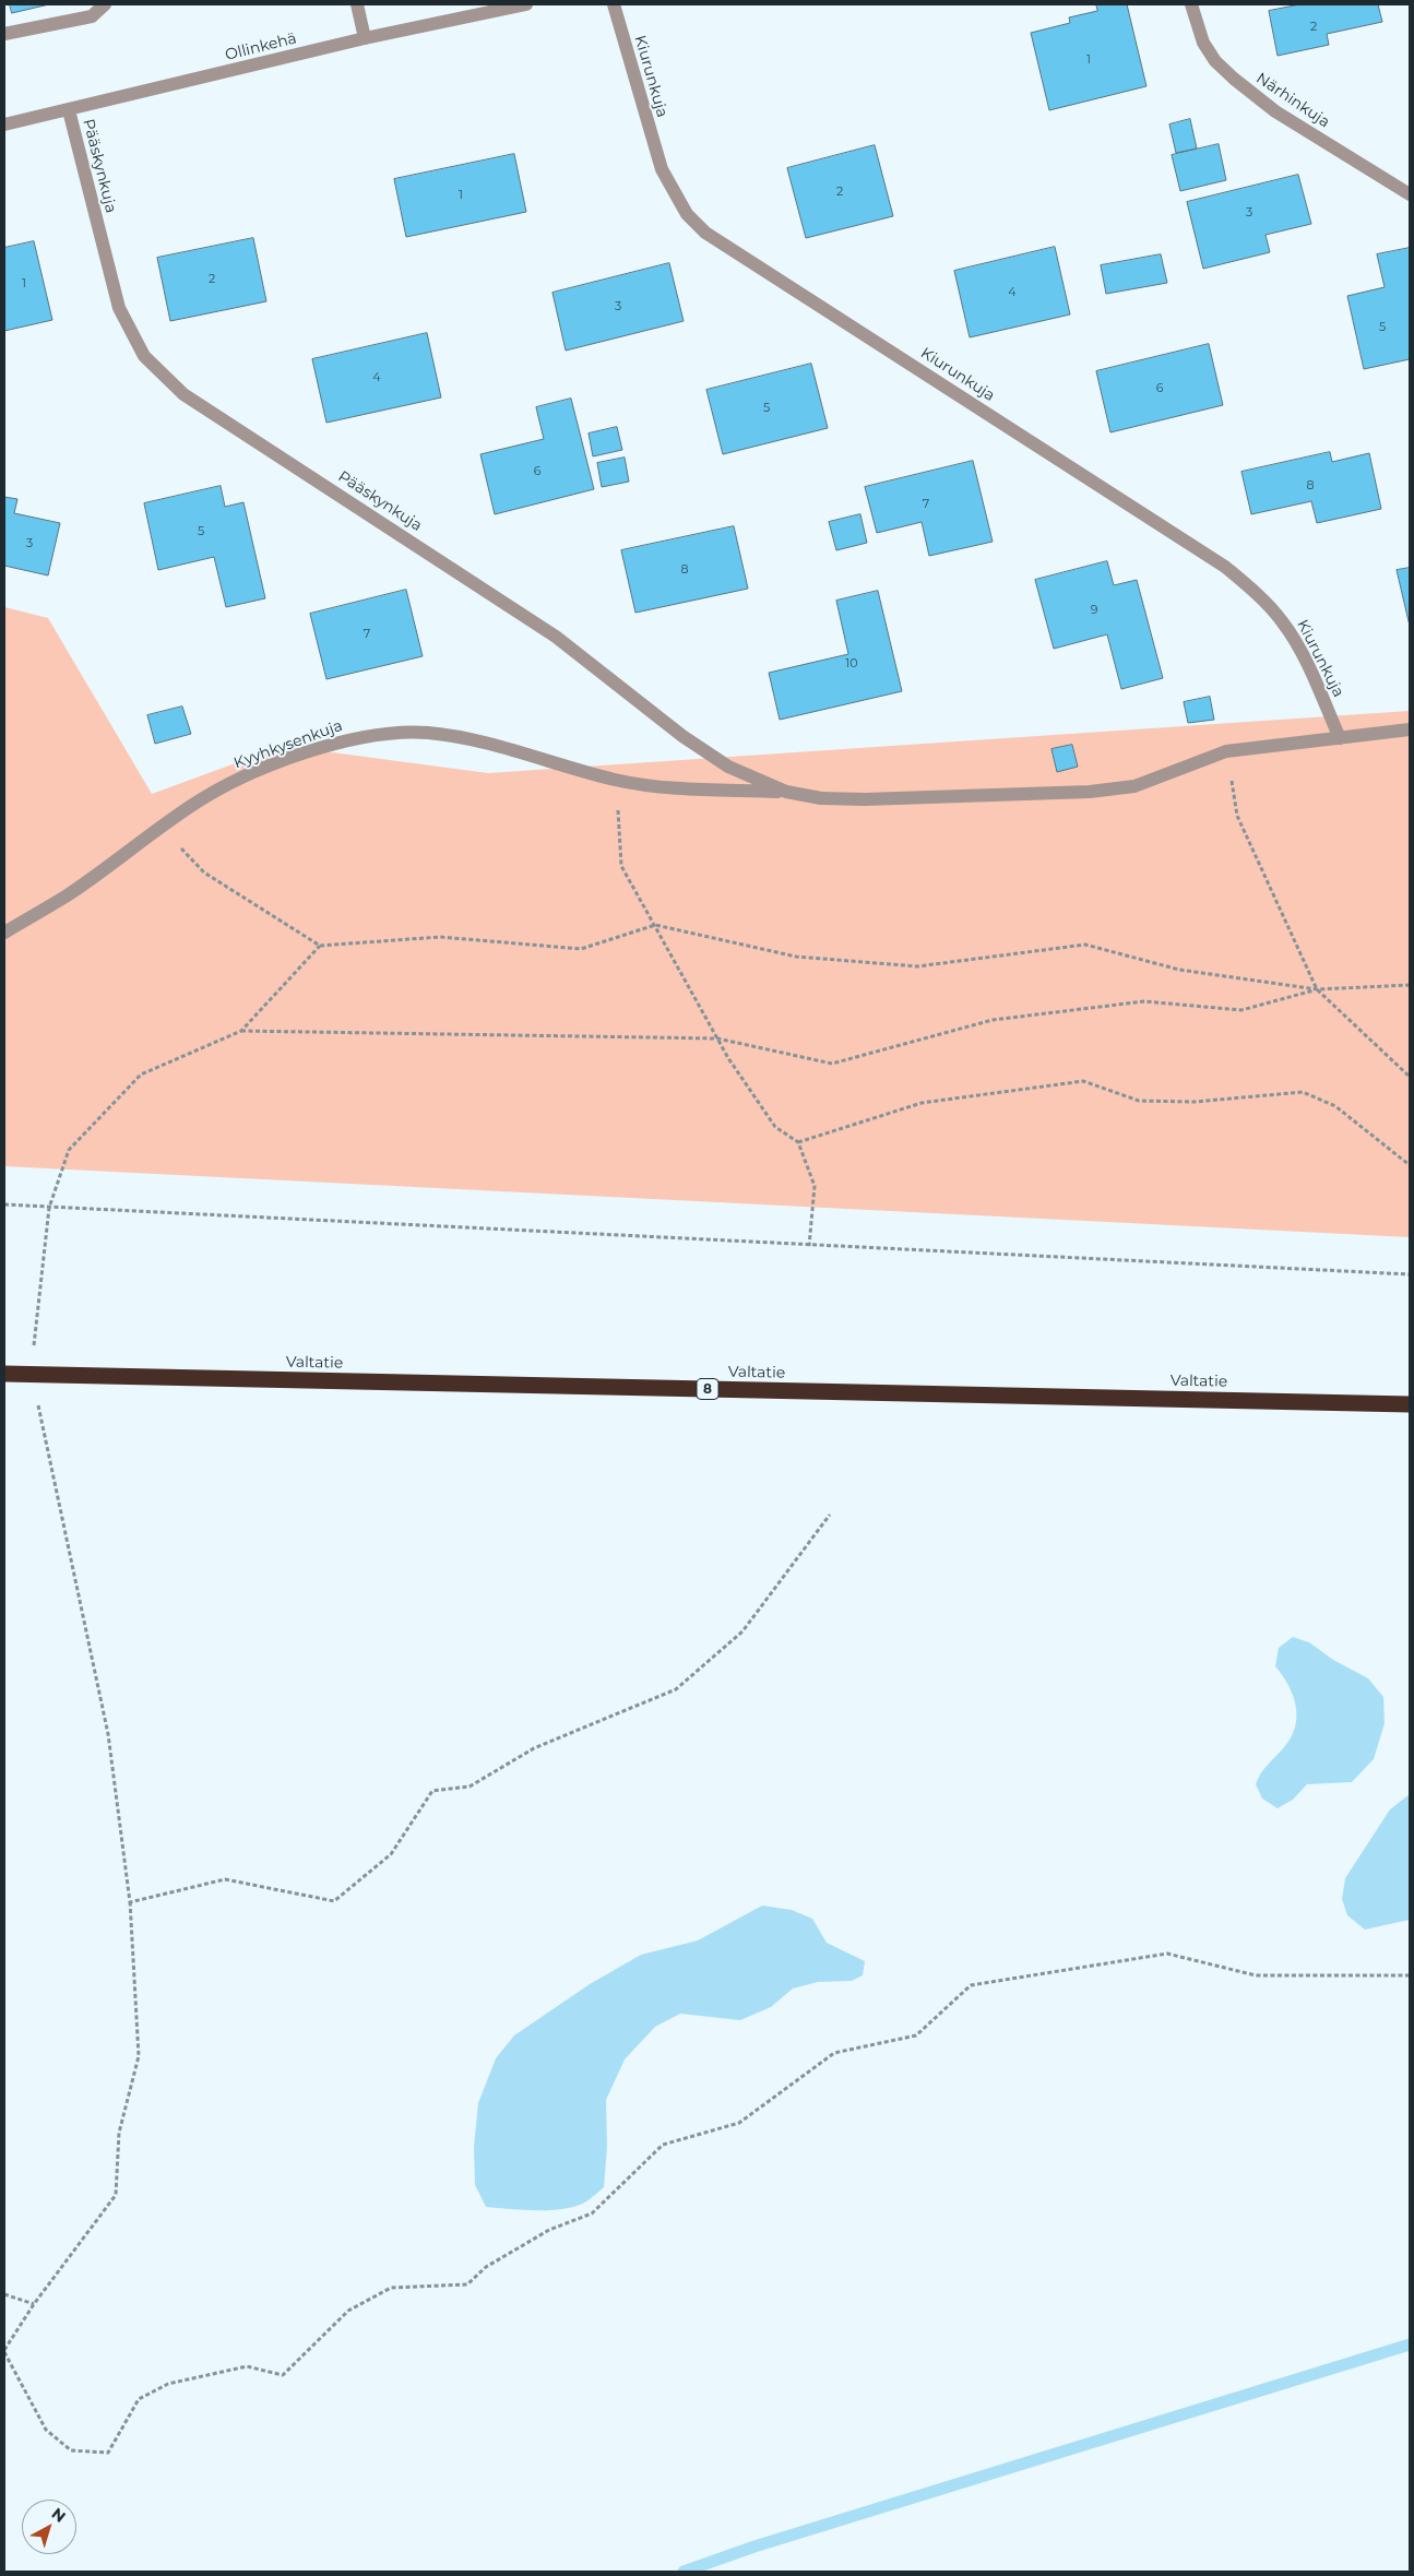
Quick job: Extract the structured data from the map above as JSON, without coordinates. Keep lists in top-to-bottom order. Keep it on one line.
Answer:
{"streets":{"highway":["Valtatie","8"],"street":["Ollinkehä","Kiurunkuja","Närhinkuja","Pääskynkuja","Kyyhkysenkuja"]},"crossings":[["Ollinkehä","Pääskynkuja"],["Kiurunkuja","Pääskynkuja"],["Pääskynkuja","Kyyhkysenkuja"]],"house_numbers":["2","1","2","1","3","2","1","4","3","5","4","6","5","6","8","7","5","3","8","9","7","10"],"north":"top right"}
